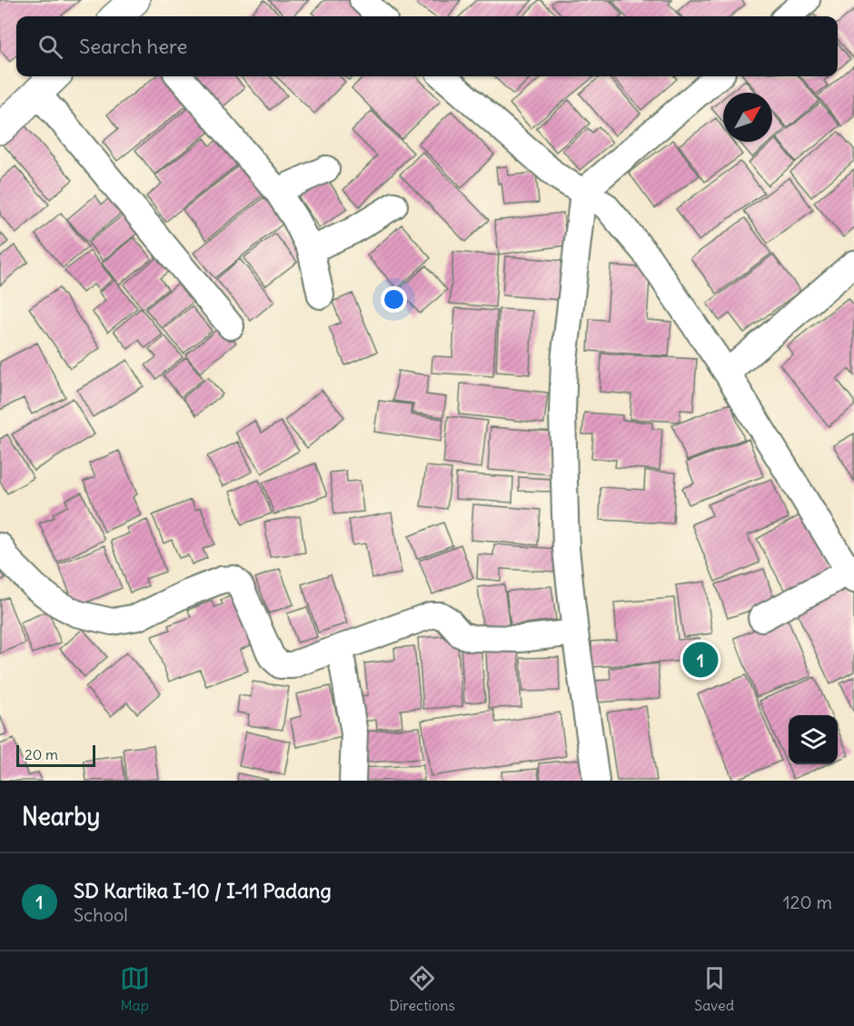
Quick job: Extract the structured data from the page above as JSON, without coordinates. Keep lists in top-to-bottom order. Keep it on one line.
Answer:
{"scale_bar":"20 m","north":"top right","page":{"search":"Search here","pins":"1","scale":"20 m","heading":"Nearby","list":[{"mark":"1","name":"SD Kartika I-10 / I-11 Padang","note":"School","value":"120 m"}],"nav":["Map","Directions","Saved"]}}
